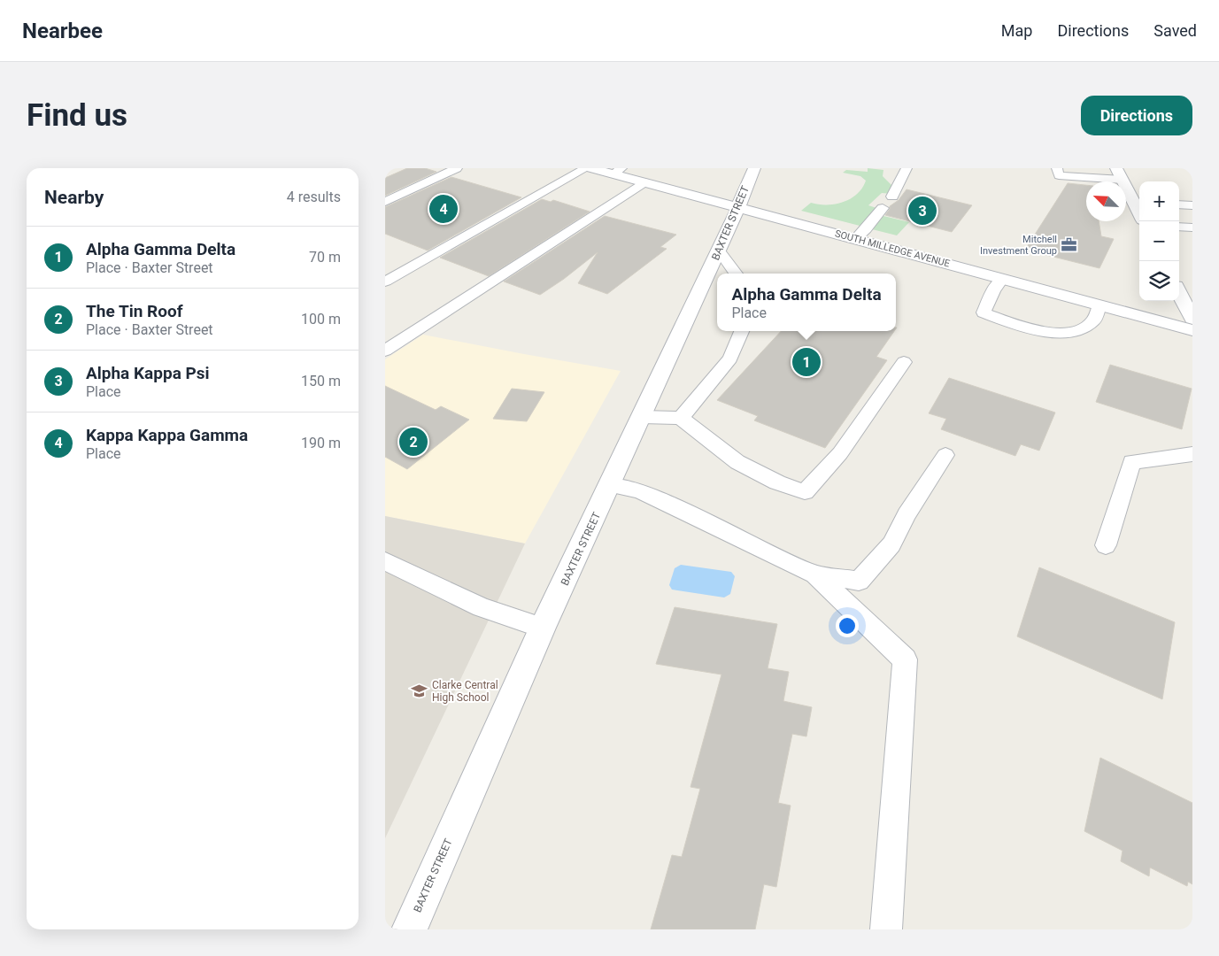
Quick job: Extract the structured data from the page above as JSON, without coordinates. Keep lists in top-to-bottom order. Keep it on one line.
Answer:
{"streets":{"main road":["BAXTER STREET","SOUTH MILLEDGE AVENUE"]},"crossings":[["BAXTER STREET","SOUTH MILLEDGE AVENUE"]],"places":{"office":["Mitchell Investment Group"],"school or university":["Clarke Central High School"]},"north":"top left","page":{"header":"Nearbee","nav":["Map","Directions","Saved"],"buttons":"Directions","title":"Find us","heading":["Nearby","4 results"],"map_buttons":["+","−"],"pins":["4","3","1","2"],"list":[{"mark":"1","name":"Alpha Gamma Delta","note":"Place · Baxter Street","value":"70 m"},{"mark":"2","name":"The Tin Roof","note":"Place · Baxter Street","value":"100 m"},{"mark":"3","name":"Alpha Kappa Psi","note":"Place","value":"150 m"},{"mark":"4","name":"Kappa Kappa Gamma","note":"Place","value":"190 m"}],"popup":["Alpha Gamma Delta","Place"]}}
